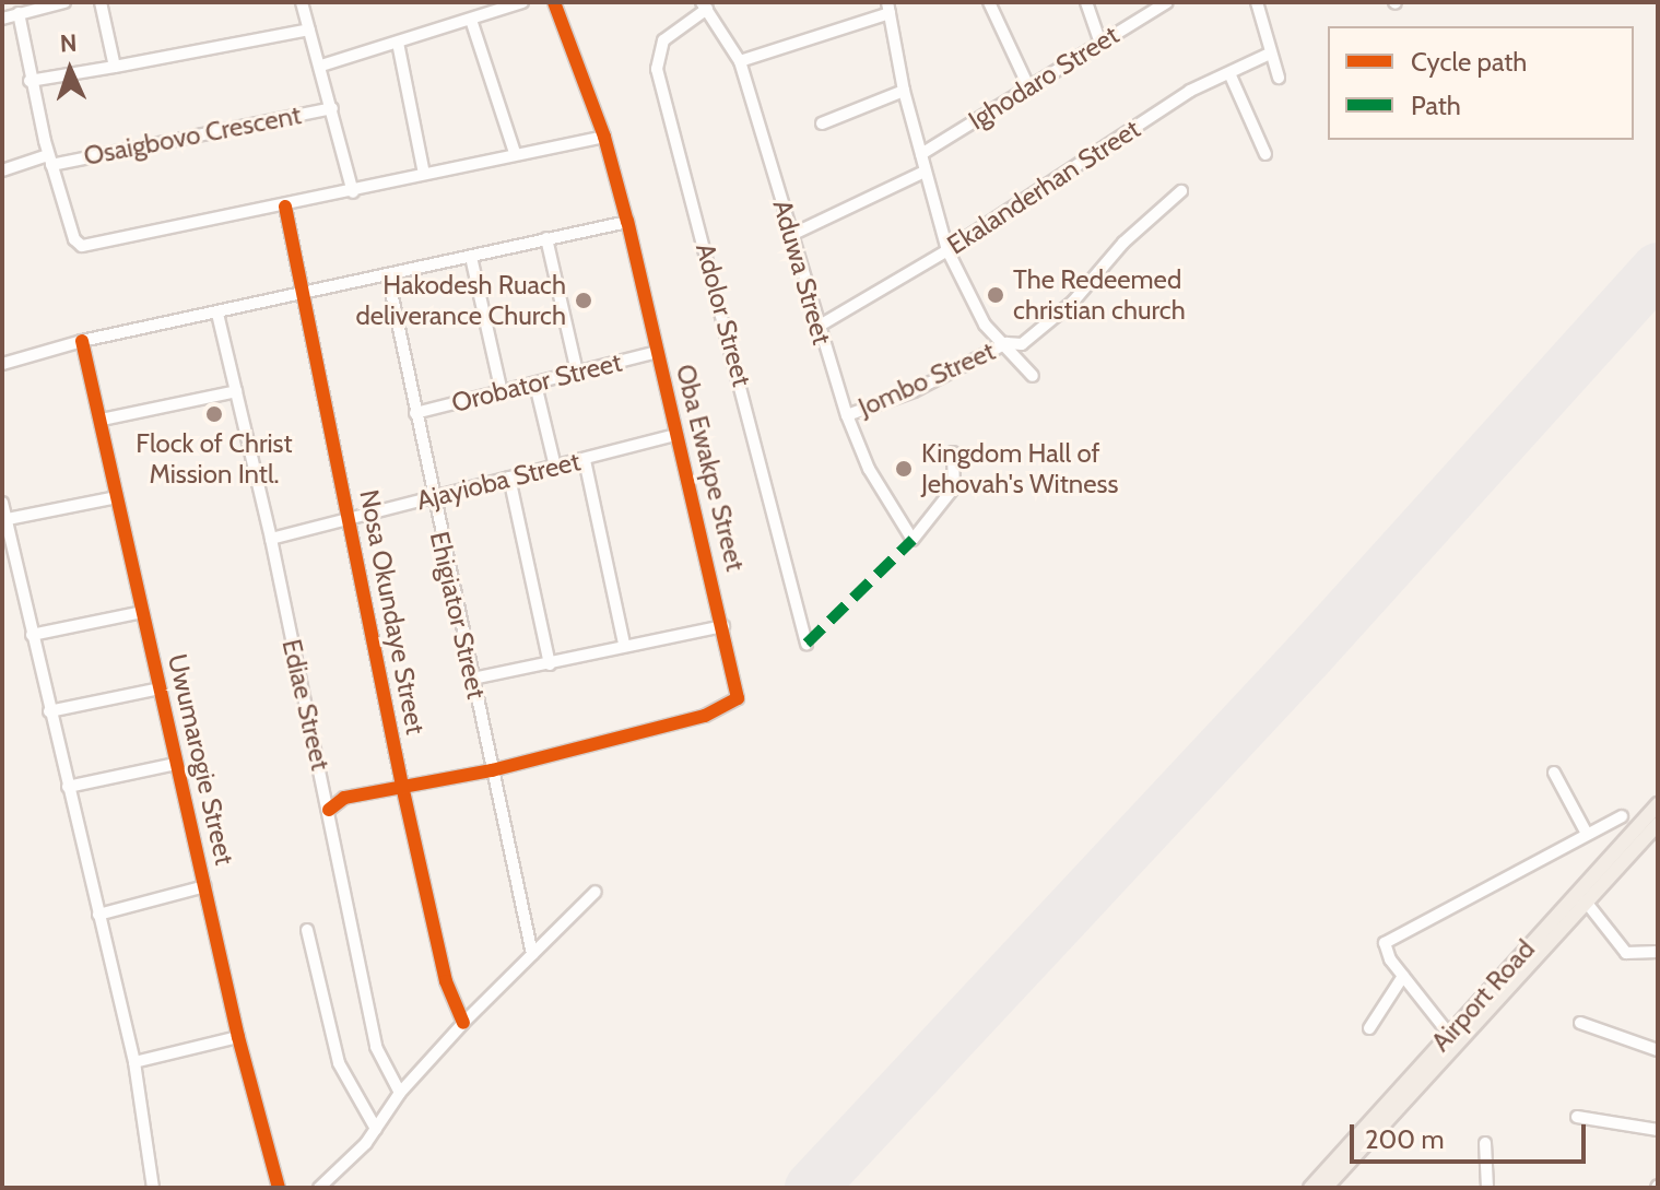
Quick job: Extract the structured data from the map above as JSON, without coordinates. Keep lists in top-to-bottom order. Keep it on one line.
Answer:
{"streets":{"main road":["Airport Road"],"street":["Ighodaro Street","Osaigbovo Crescent","Ekalanderhan Street","Aduwa Street","Adolor Street","Jombo Street","Orobator Street","Oba Ewakpe Street","Ajayioba Street","Nosa Okundaye Street","Ehigiator Street","Ediae Street","Uwumarogie Street"]},"crossings":[["Ekalanderhan Street","Aduwa Street"],["Aduwa Street","Adolor Street"],["Aduwa Street","Jombo Street"],["Orobator Street","Oba Ewakpe Street"],["Orobator Street","Ehigiator Street"],["Oba Ewakpe Street","Ajayioba Street"],["Oba Ewakpe Street","Ehigiator Street"],["Ajayioba Street","Nosa Okundaye Street"],["Ajayioba Street","Ehigiator Street"],["Ajayioba Street","Ediae Street"]],"places":["The Redeemed christian church","Hakodesh Ruach deliverance Church","Flock of Christ Mission Intl.","Kingdom Hall of Jehovah's Witness"],"legend":["Cycle path","Path"],"scale_bar":"200 m","north":"top"}
